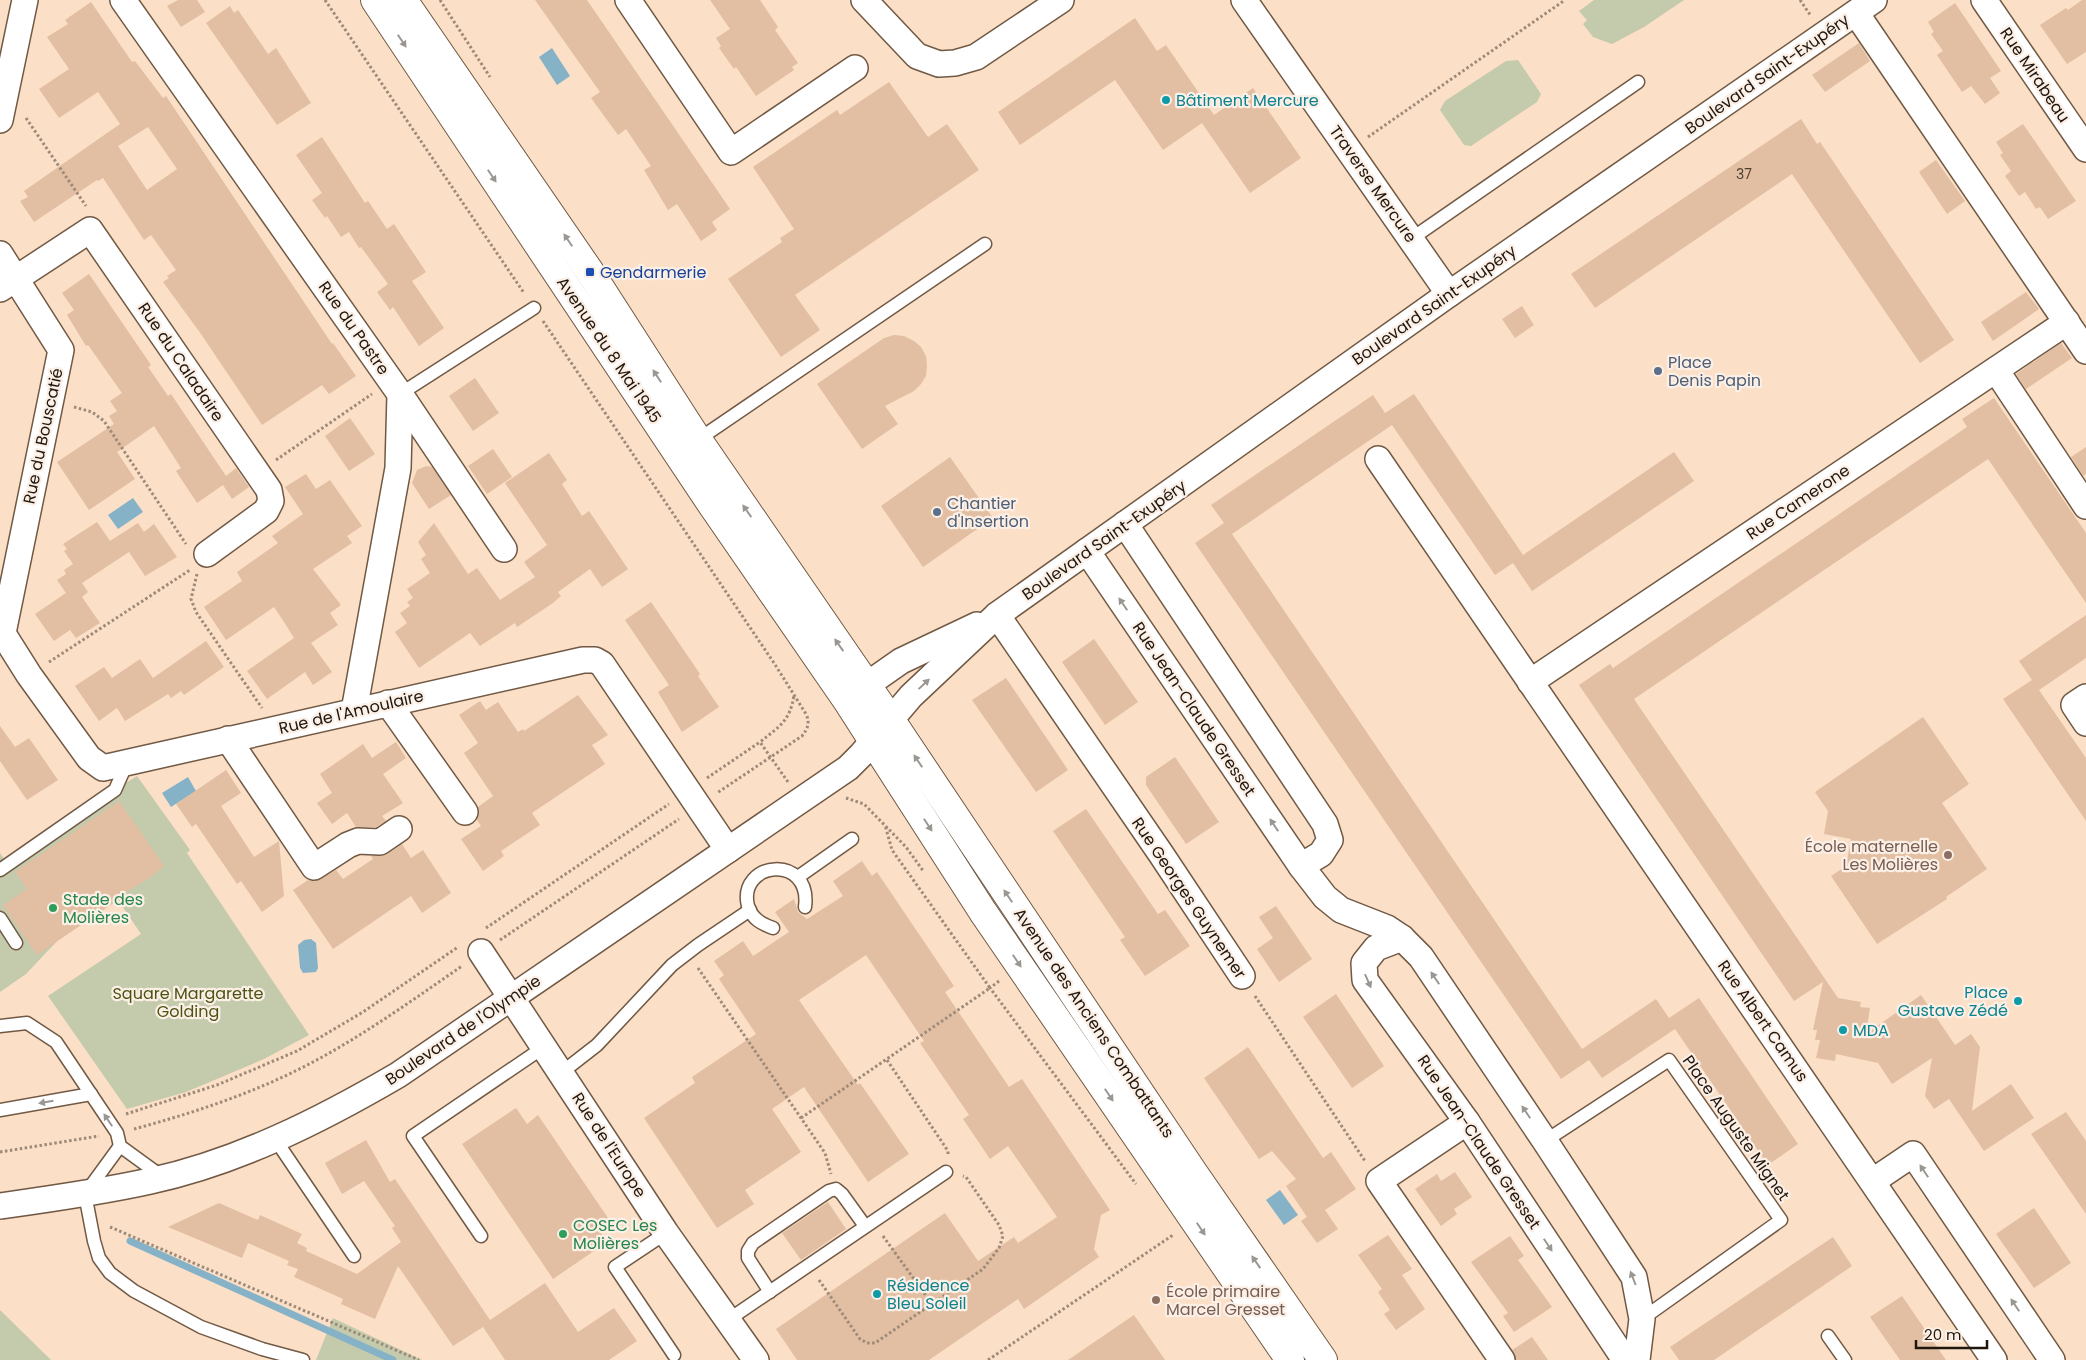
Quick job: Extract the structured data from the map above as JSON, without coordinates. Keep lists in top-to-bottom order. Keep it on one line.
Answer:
{"streets":{"main road":["Avenue du 8 Mai 1945","Avenue des Anciens Combattants"],"street":["Boulevard Saint-Exupéry","Rue Mirabeau","Traverse Mercure","Rue du Pastre","Rue du Caladaire","Rue du Bouscatié","Rue Camerone","Rue Jean-Claude Gresset","Rue de l'Amoulaire","Rue Georges Guynemer","Rue Albert Camus","Boulevard de l'Olympie","Rue de l'Europe"],"lane":["Place Auguste Mignet"]},"crossings":[["Boulevard Saint-Exupéry","Traverse Mercure"],["Boulevard Saint-Exupéry","Avenue du 8 Mai 1945"],["Boulevard Saint-Exupéry","Rue Jean-Claude Gresset"],["Boulevard Saint-Exupéry","Rue Georges Guynemer"],["Boulevard Saint-Exupéry","Avenue des Anciens Combattants"],["Boulevard Saint-Exupéry","Boulevard de l'Olympie"],["Avenue du 8 Mai 1945","Avenue des Anciens Combattants"],["Rue du Bouscatié","Rue de l'Amoulaire"],["Rue Camerone","Rue Albert Camus"],["Rue Jean-Claude Gresset","Place Auguste Mignet"],["Avenue des Anciens Combattants","Boulevard de l'Olympie"],["Boulevard de l'Olympie","Rue de l'Europe"]],"parks":["Square Margarette Golding"],"places":{"other":["Bâtiment Mercure","Place Denis Papin","Chantier d'Insertion","École maternelle Les Molières","Stade des Molières","Place Gustave Zédé","MDA","COSEC Les Molières","Résidence Bleu Soleil","École primaire Marcel Gresset"],"transit":["Gendarmerie"]},"house_numbers":["37"],"scale_bar":"20 m"}
